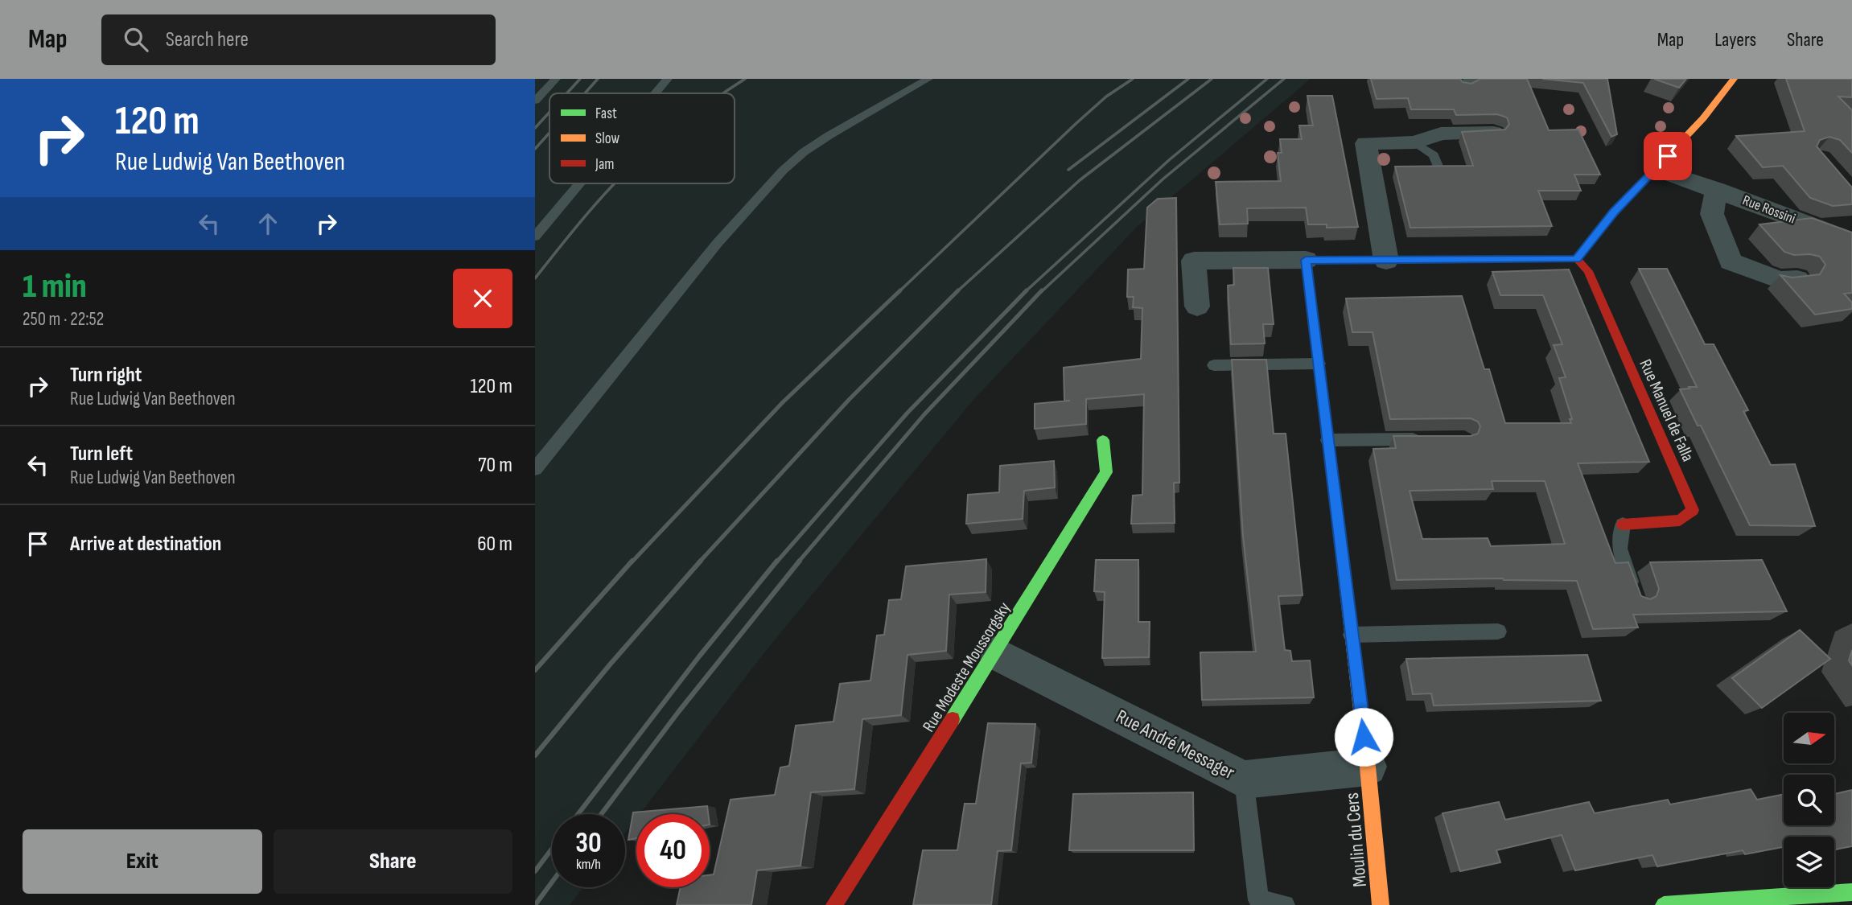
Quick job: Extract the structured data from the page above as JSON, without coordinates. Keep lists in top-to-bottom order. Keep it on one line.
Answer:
{"streets":{"street":["Rue Rossini","Rue Manuel de Falla","Rue Modeste Moussorgsky","Rue André Messager","Moulin du Cers"]},"crossings":[["Rue Modeste Moussorgsky","Rue André Messager"],["Rue André Messager","Moulin du Cers"]],"legend":["Fast","Slow","Jam"],"north":"right","page":{"header":"Map","search":"Search here","nav":["Map","Layers","Share"],"turn":["120 m","Rue Ludwig Van Beethoven"],"heading":["1 min","250 m · 22:52"],"list":[{"name":"Turn right","note":"Rue Ludwig Van Beethoven","value":"120 m"},{"name":"Turn left","note":"Rue Ludwig Van Beethoven","value":"70 m"},{"name":"Arrive at destination","value":"60 m"}],"speed":"30 km/h","limit":"40","buttons":["Exit","Share"]}}
